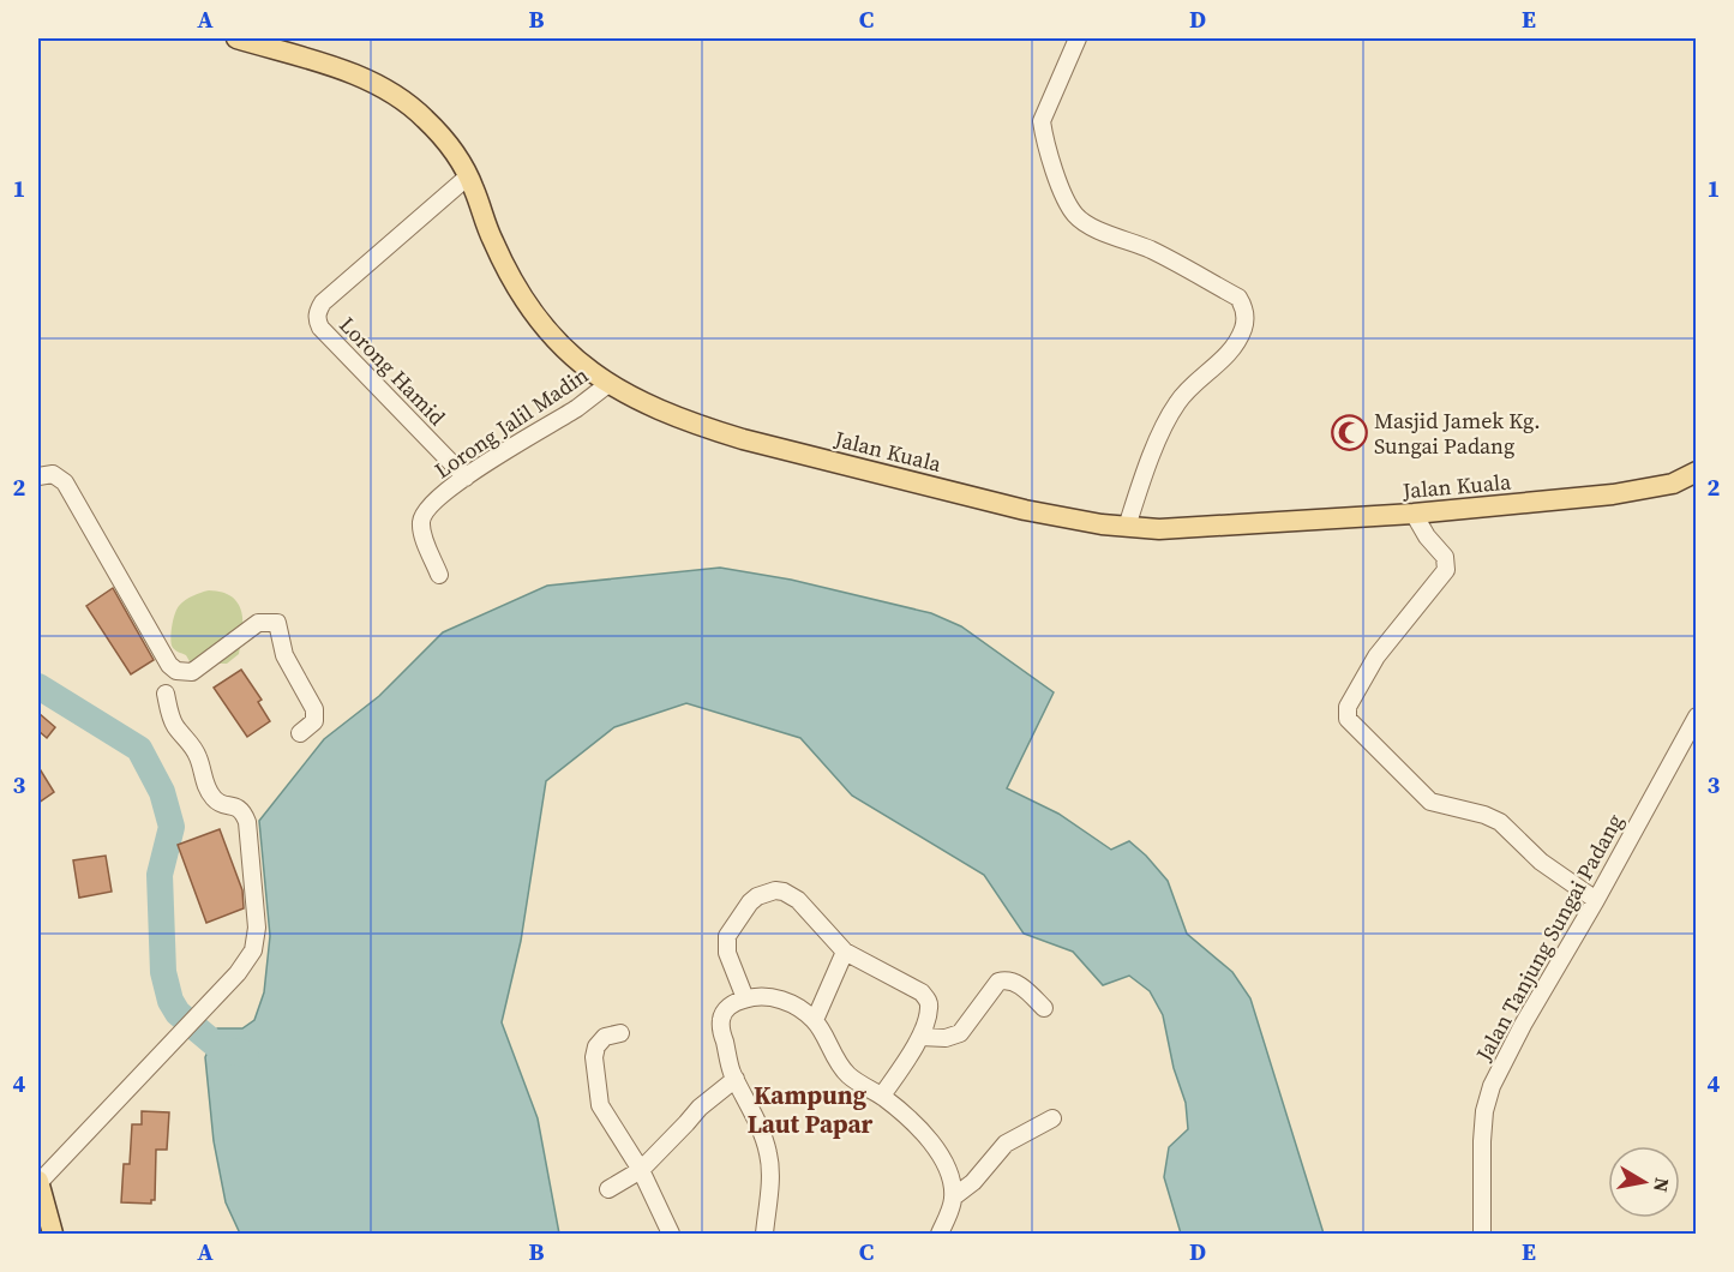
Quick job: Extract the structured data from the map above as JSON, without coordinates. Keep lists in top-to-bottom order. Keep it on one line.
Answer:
{"streets":{"main road":["Jalan Kuala"],"street":["Lorong Hamid","Lorong Jalil Madin","Jalan Tanjung Sungai Padang"]},"crossings":[["Lorong Hamid","Lorong Jalil Madin"],["Lorong Hamid","Jalan Kuala"],["Lorong Jalil Madin","Jalan Kuala"]],"districts":["Kampung Laut Papar"],"places":{"mosque":["Masjid Jamek Kg. Sungai Padang"]},"north":"right","grid":{"columns":["A","B","C","D","E"],"rows":["1","2","3","4"]}}
